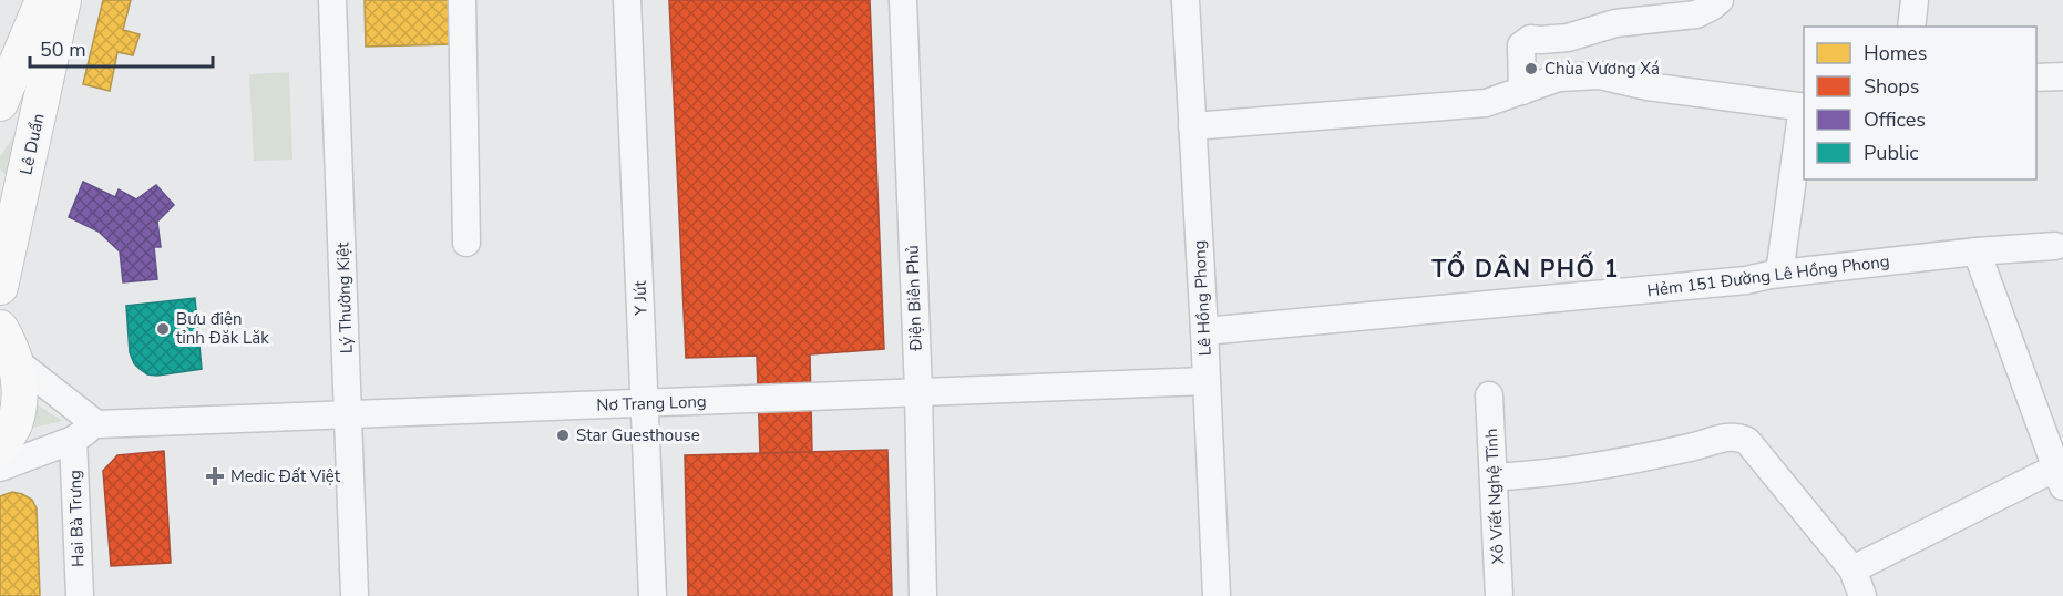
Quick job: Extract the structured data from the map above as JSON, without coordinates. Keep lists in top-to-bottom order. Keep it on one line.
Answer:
{"streets":{"main road":["Lê Duẩn"],"street":["Hẻm 151 Đường Lê Hồng Phong","Lý Thường Kiệt","Y Jút","Điện Biên Phủ","Lê Hồng Phong","Nơ Trang Long","Xô Viết Nghệ Tĩnh","Hai Bà Trưng"]},"crossings":[["Hẻm 151 Đường Lê Hồng Phong","Lê Hồng Phong"],["Lý Thường Kiệt","Nơ Trang Long"],["Y Jút","Nơ Trang Long"],["Điện Biên Phủ","Nơ Trang Long"],["Lê Hồng Phong","Nơ Trang Long"]],"districts":["TỔ DÂN PHỐ 1"],"places":{"other":["Chùa Vương Xá","Bưu điện tỉnh Đăk Lăk","Star Guesthouse"],"health":["Medic Đất Việt"]},"legend":["Homes","Shops","Offices","Public"],"scale_bar":"50 m"}
